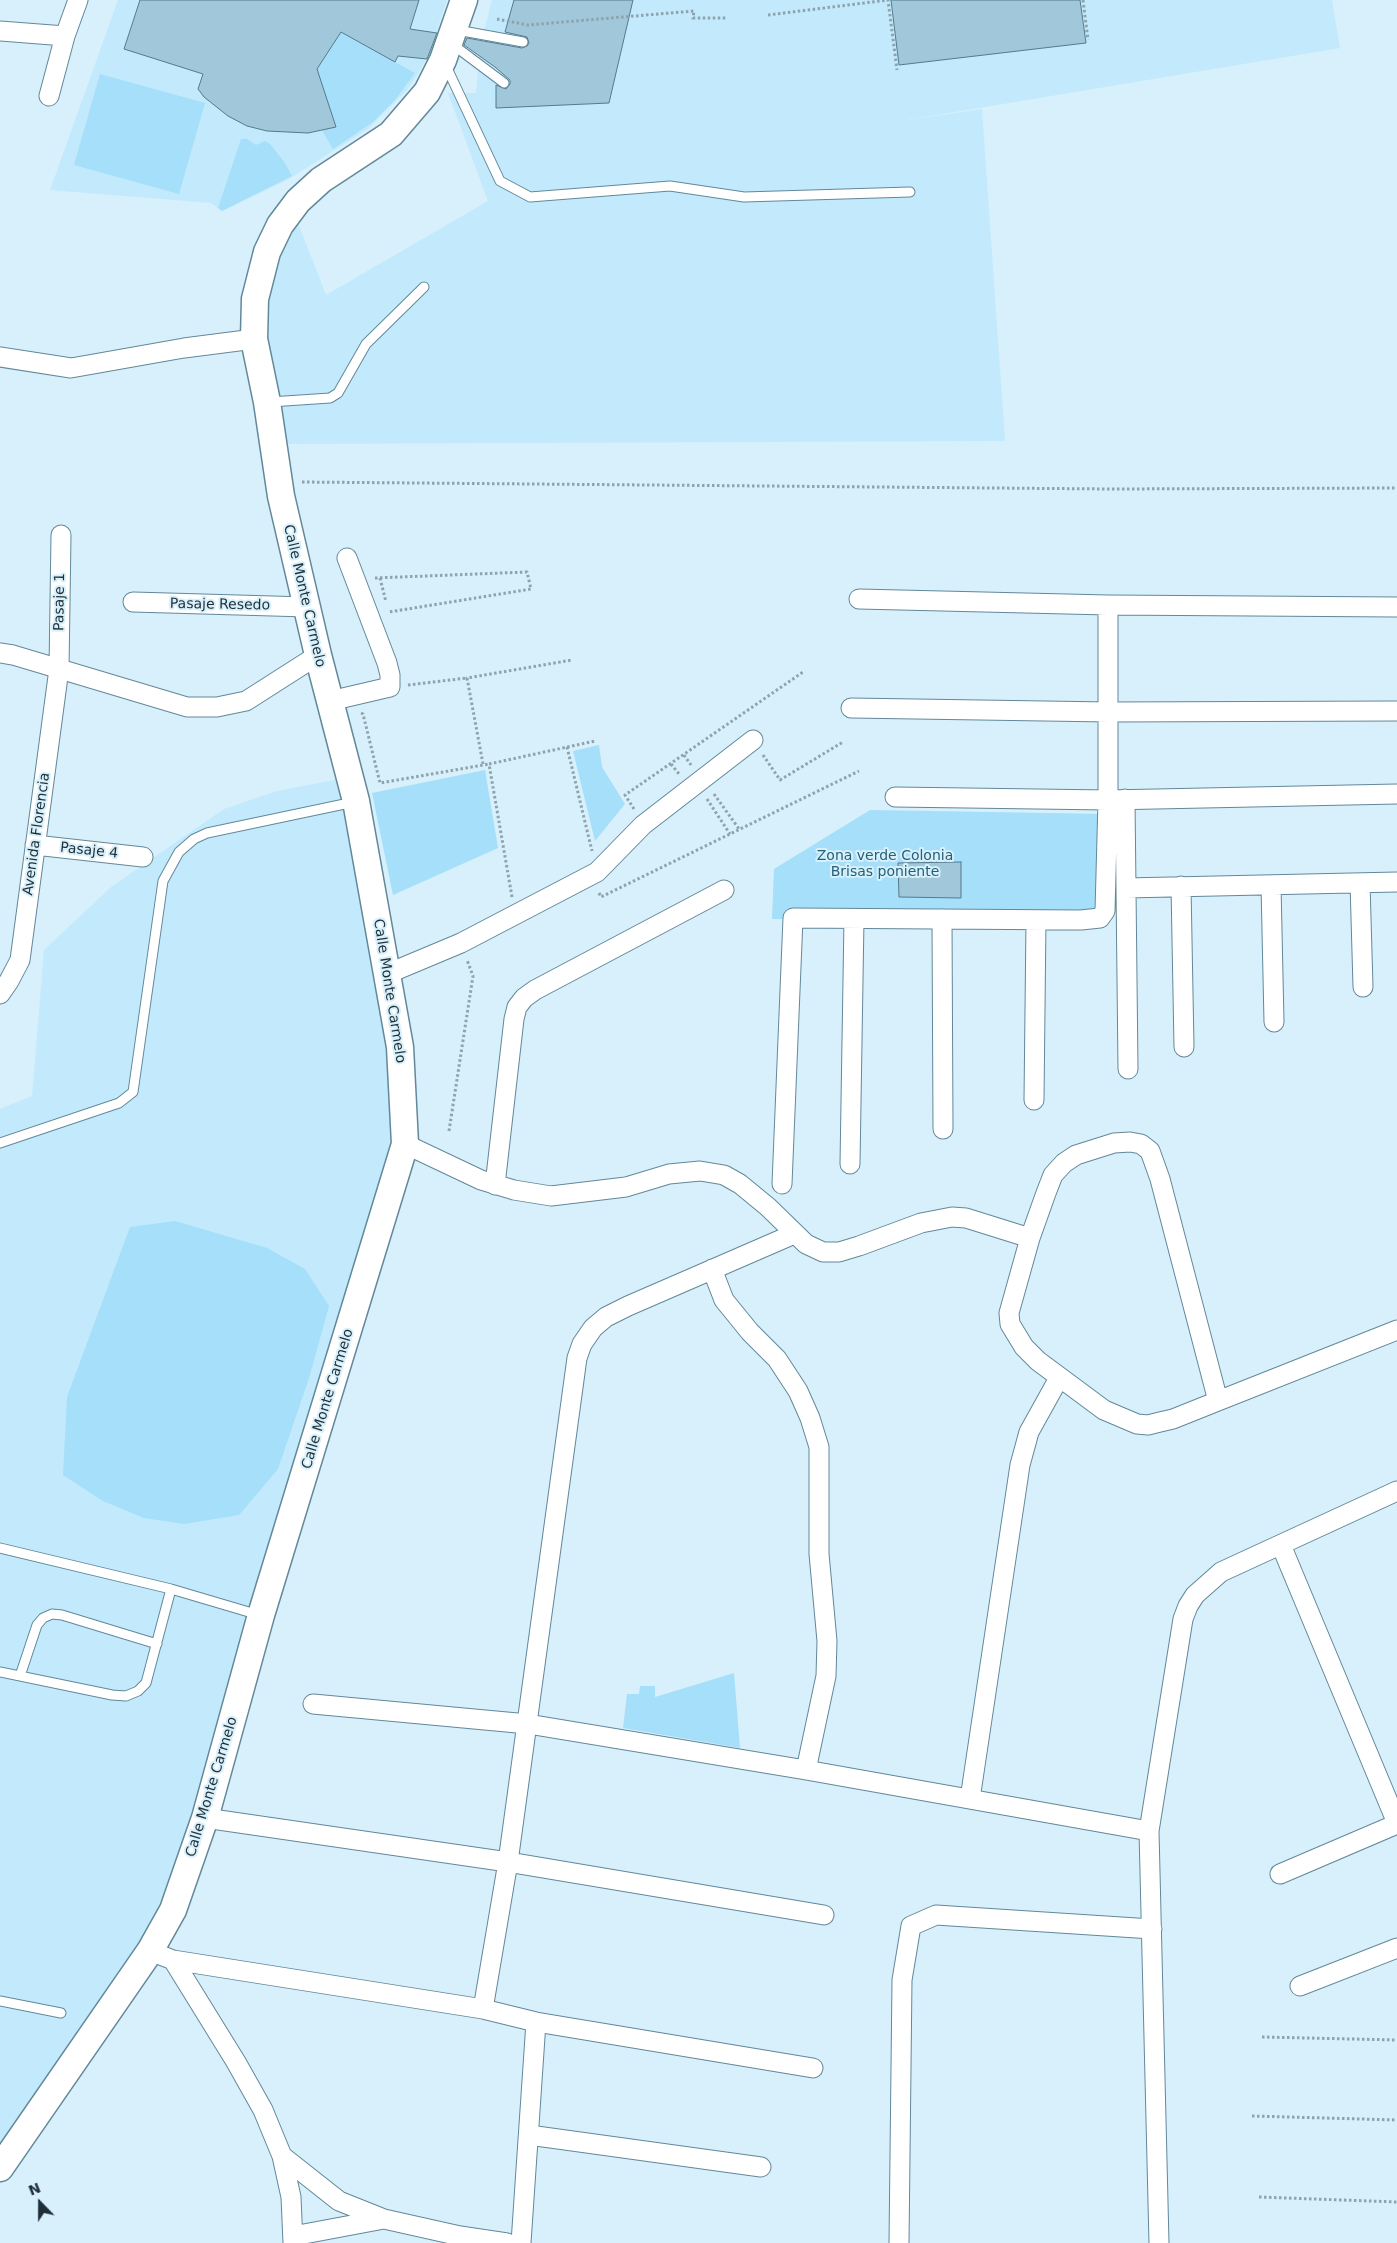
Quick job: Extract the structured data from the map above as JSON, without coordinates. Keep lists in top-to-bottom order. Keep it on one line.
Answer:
{"streets":{"street":["Calle Monte Carmelo","Pasaje 1","Pasaje Resedo","Avenida Florencia","Pasaje 4"]},"crossings":[["Calle Monte Carmelo","Pasaje Resedo"],["Pasaje 1","Avenida Florencia"],["Avenida Florencia","Pasaje 4"]],"parks":["Zona verde Colonia Brisas poniente"],"north":"top"}
